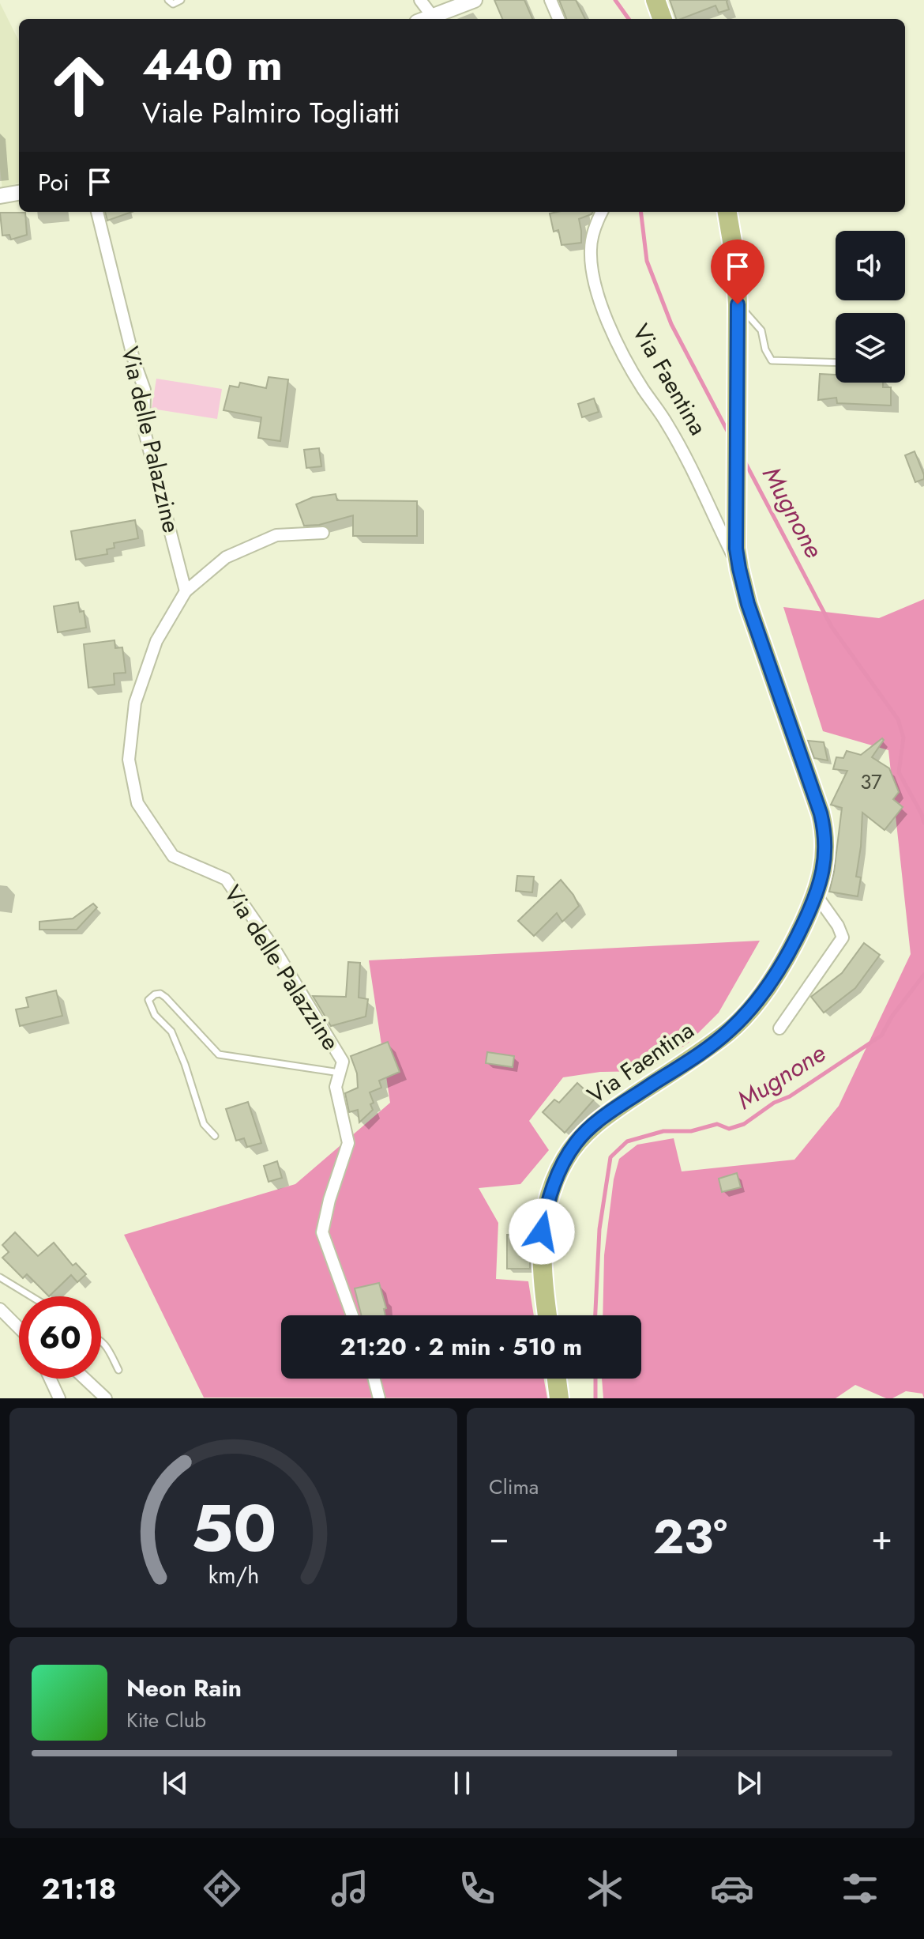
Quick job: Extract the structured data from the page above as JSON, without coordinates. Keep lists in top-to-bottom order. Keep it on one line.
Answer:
{"streets":{"main road":["Via Faentina"],"street":["Via delle Palazzine"]},"water":["Mugnone"],"house_numbers":["37"],"page":{"turn":["440 m","Viale Palmiro Togliatti"],"then":"Poi","limit":"60","trip":"21:20 · 2 min · 510 m","tile":"Clima","heat":["−","23°","+"],"song":["Neon Rain","Kite Club"],"tabs":"21:18","gauge":["50","km/h"]}}
